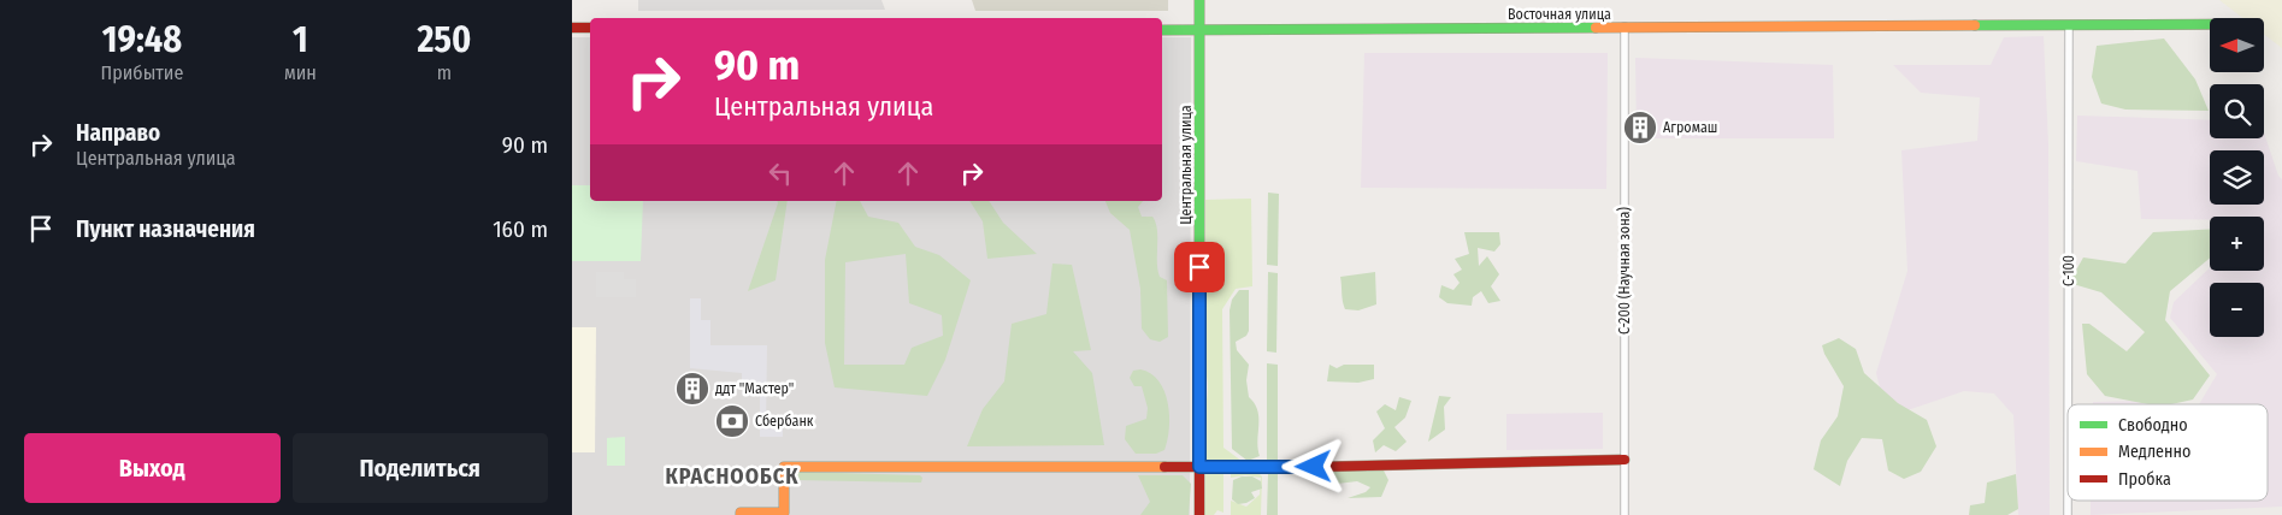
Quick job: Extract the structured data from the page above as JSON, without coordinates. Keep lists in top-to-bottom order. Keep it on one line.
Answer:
{"streets":{"street":["Восточная улица","Центральная улица","С-200 (Научная зона)","С-100"]},"crossings":[["Восточная улица","Центральная улица"],["Восточная улица","С-200 (Научная зона)"],["Восточная улица","С-100"]],"districts":["КРАСНООБСК"],"places":{"building":["Агромаш","ддт \"Мастер\""],"bank":["Сбербанк"]},"legend":["Свободно","Медленно","Пробка"],"north":"left","page":{"eta":["19:48","Прибытие","1","мин","250","m"],"map_buttons":["+","−"],"turn":["90 m","Центральная улица"],"list":[{"name":"Направо","note":"Центральная улица","value":"90 m"},{"name":"Пункт назначения","value":"160 m"}],"buttons":["Выход","Поделиться"]}}
